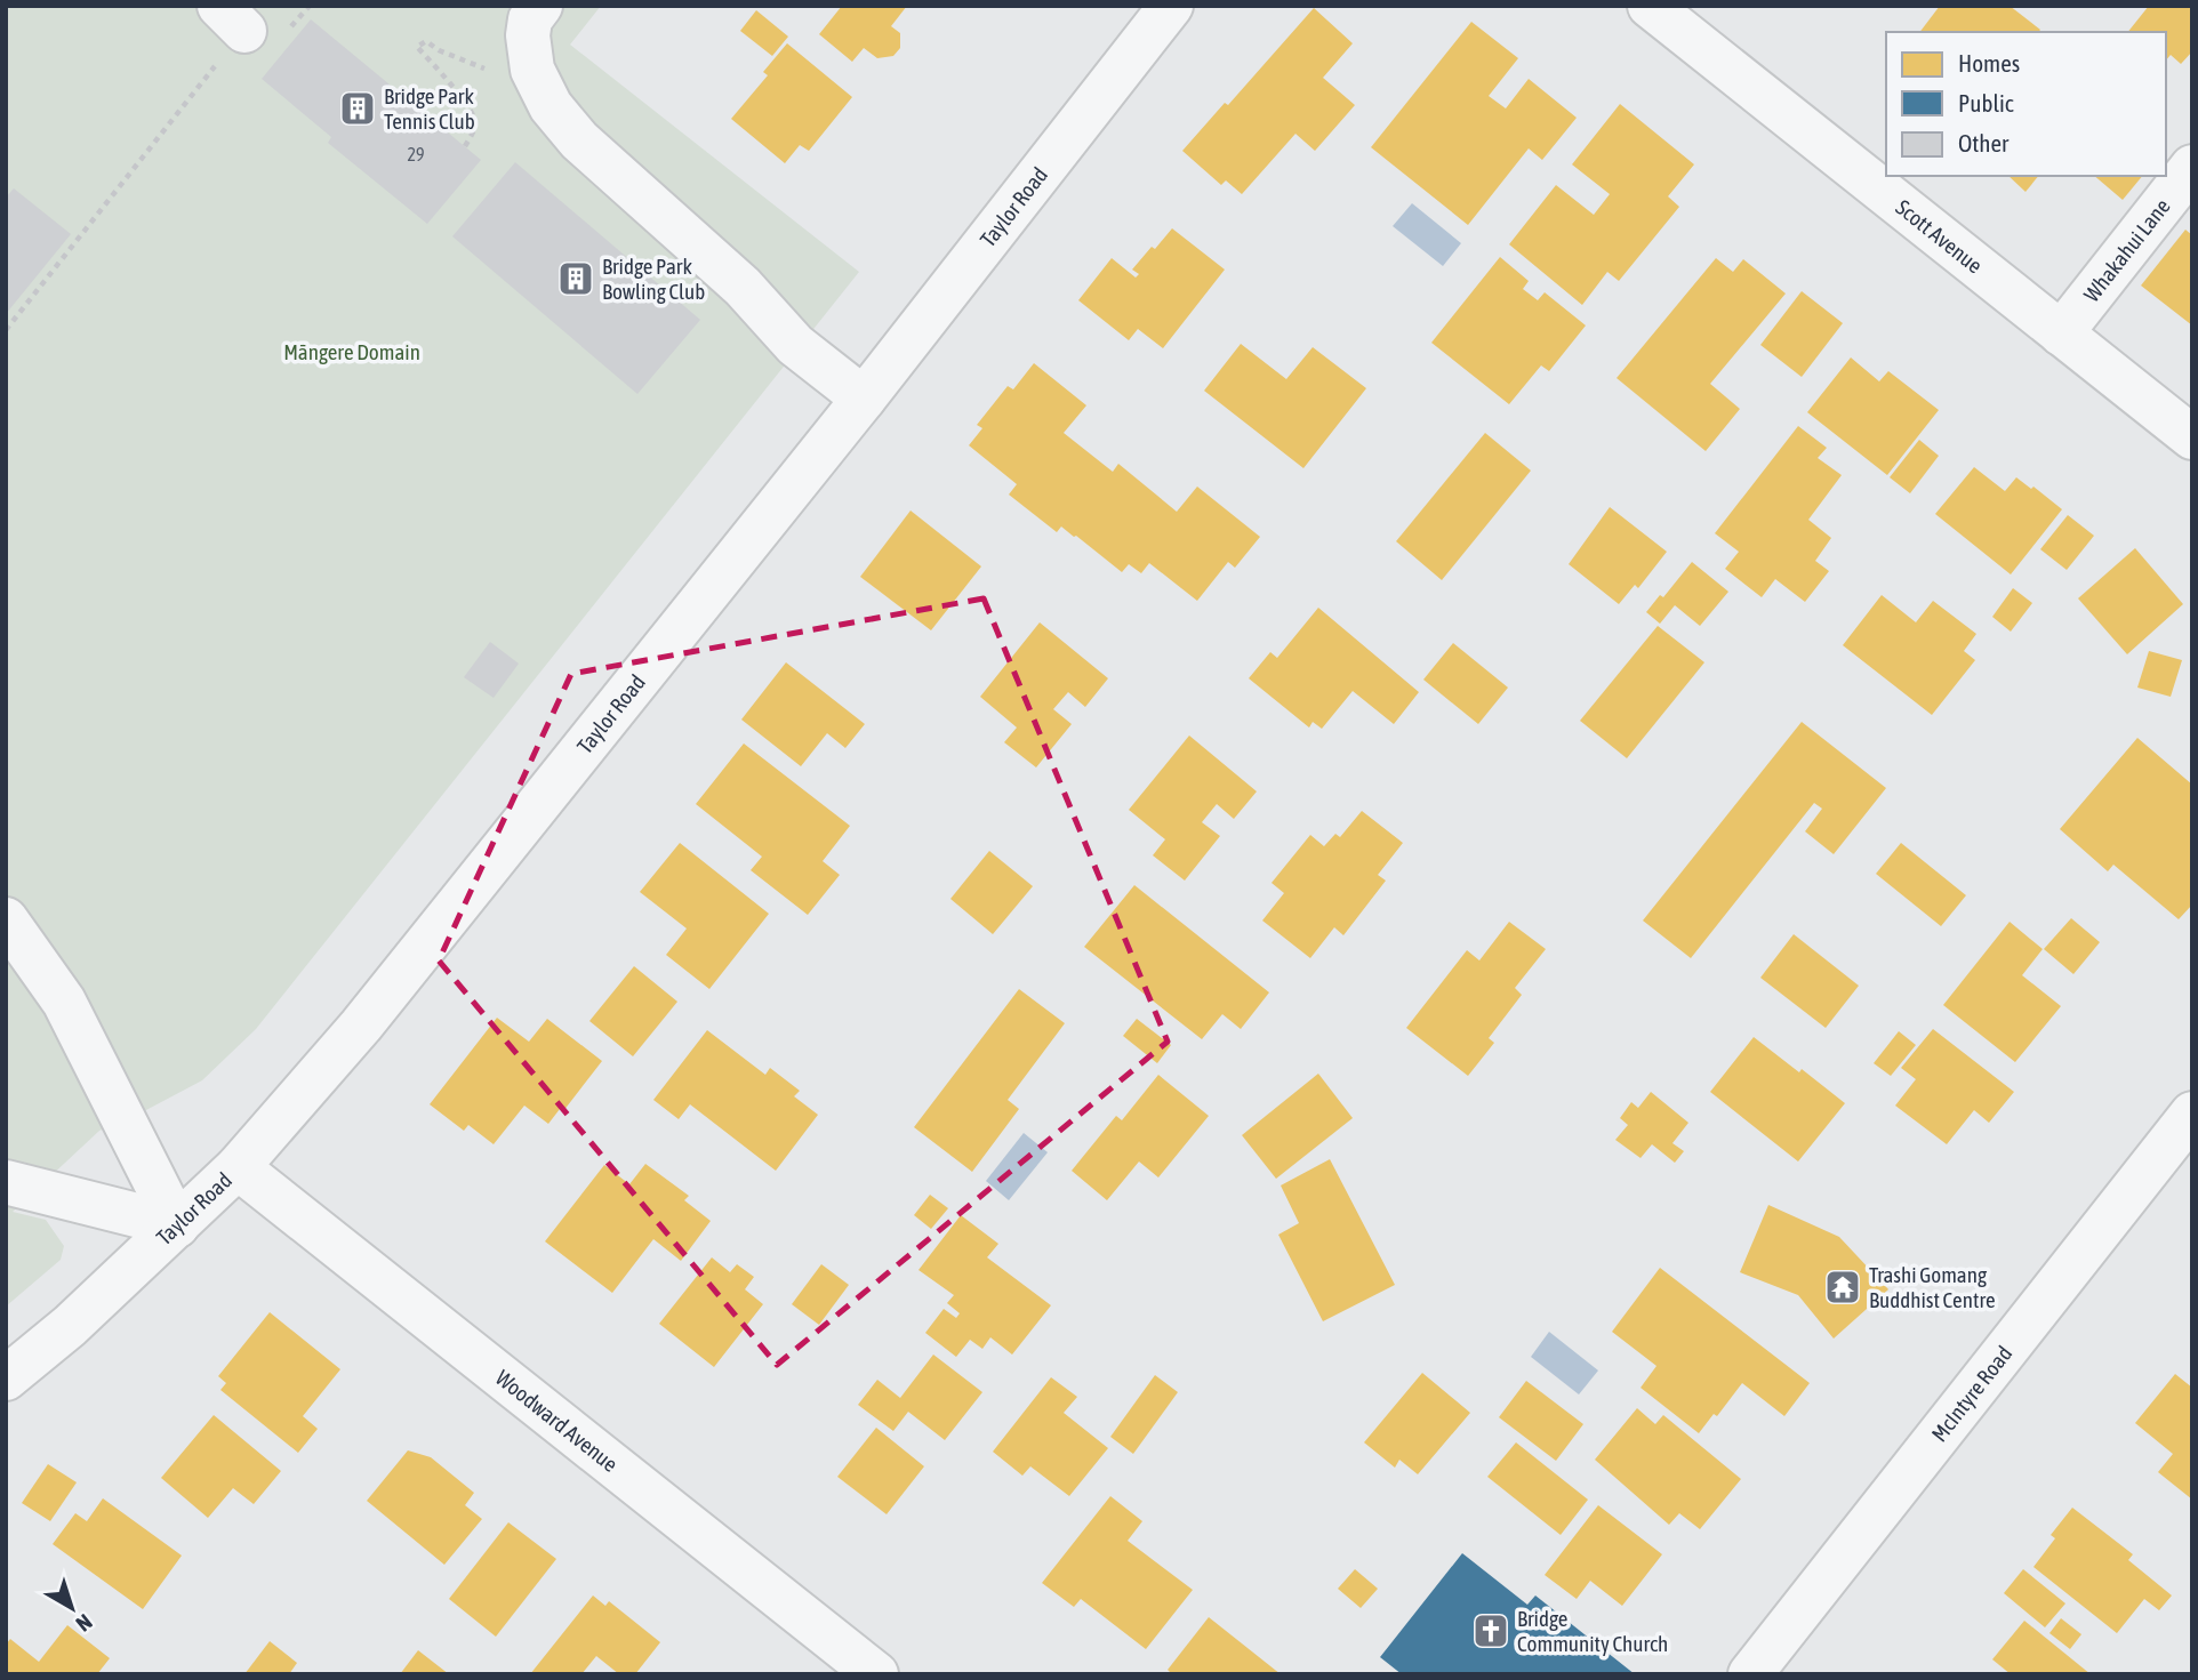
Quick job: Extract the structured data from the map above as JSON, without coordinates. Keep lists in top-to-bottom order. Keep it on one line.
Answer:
{"streets":{"street":["Taylor Road","Scott Avenue","Whakahui Lane","McIntyre Road","Woodward Avenue"]},"crossings":[["Taylor Road","Woodward Avenue"],["Scott Avenue","Whakahui Lane"]],"parks":["Māngere Domain"],"places":{"building":["Bridge Park Tennis Club","Bridge Park Bowling Club"],"temple":["Trashi Gomang Buddhist Centre"],"church":["Bridge Community Church"]},"house_numbers":["29"],"legend":["Homes","Public","Other"],"north":"bottom right"}
